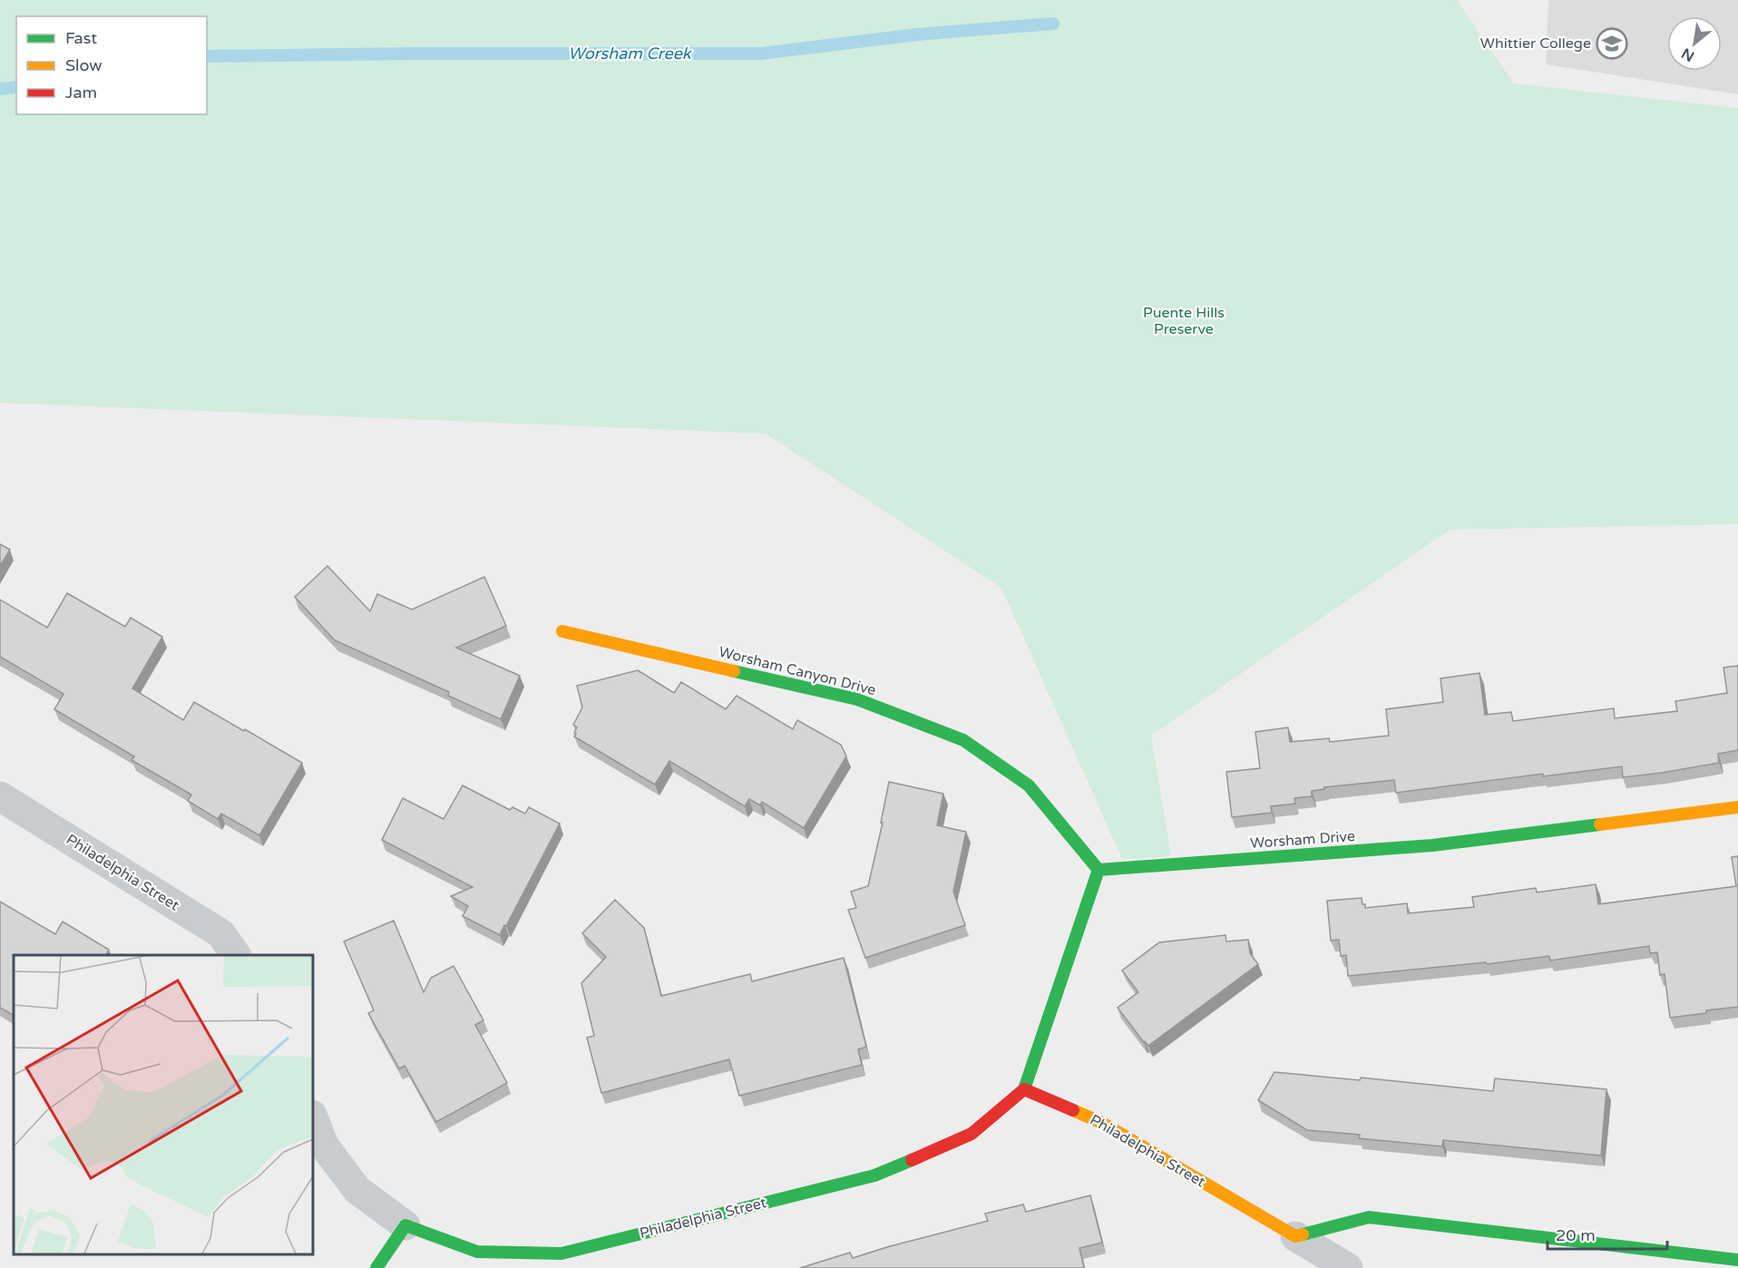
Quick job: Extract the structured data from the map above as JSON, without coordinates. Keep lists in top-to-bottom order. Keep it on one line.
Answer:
{"streets":{"street":["Worsham Canyon Drive","Worsham Drive","Philadelphia Street"]},"crossings":[["Worsham Canyon Drive","Worsham Drive"]],"water":["Worsham Creek"],"parks":["Puente Hills Preserve"],"places":{"school or university":["Whittier College"]},"legend":["Fast","Slow","Jam"],"scale_bar":"20 m","north":"bottom left"}
